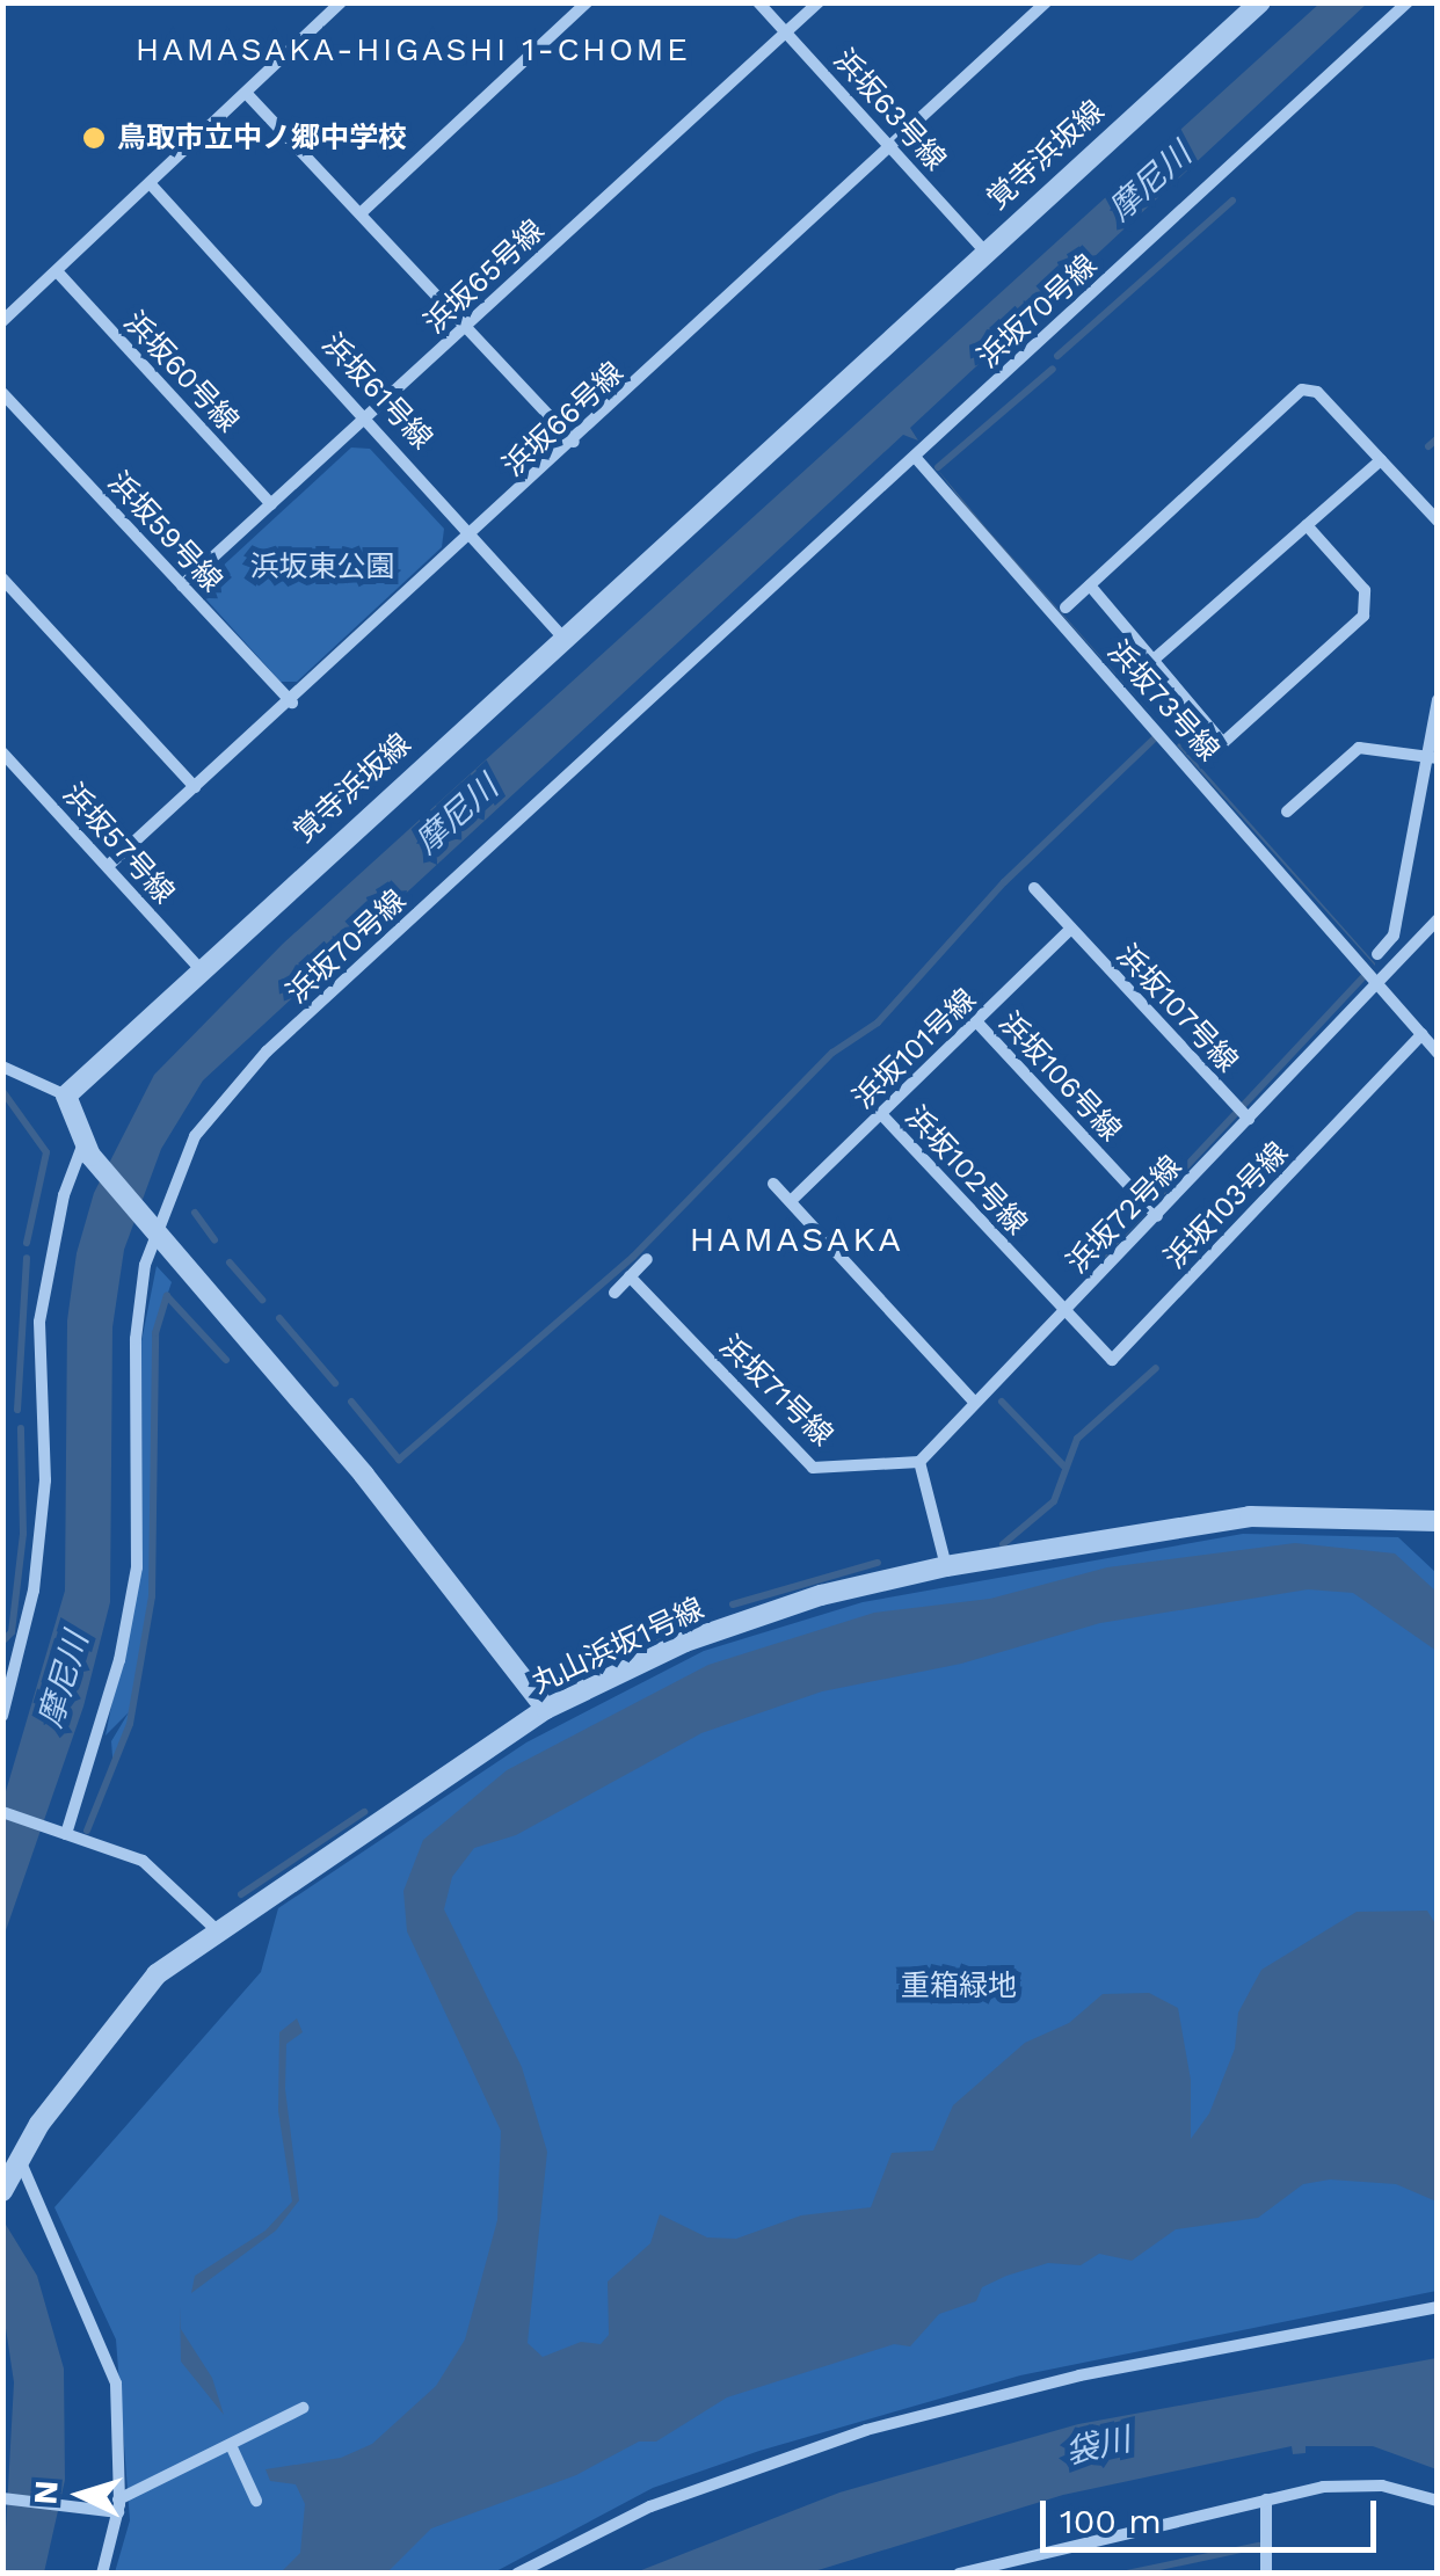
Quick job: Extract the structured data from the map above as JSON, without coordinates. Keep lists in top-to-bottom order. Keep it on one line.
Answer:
{"streets":{"street":["浜坂63号線","覚寺浜坂線","浜坂65号線","浜坂70号線","浜坂60号線","浜坂61号線","浜坂66号線","浜坂59号線","浜坂73号線","浜坂57号線","浜坂107号線","浜坂101号線","浜坂106号線","浜坂102号線","浜坂103号線","浜坂72号線","浜坂71号線","丸山浜坂1号線"]},"crossings":[["浜坂63号線","覚寺浜坂線"],["浜坂63号線","浜坂65号線"],["浜坂63号線","浜坂66号線"],["覚寺浜坂線","浜坂61号線"],["覚寺浜坂線","浜坂57号線"],["浜坂65号線","浜坂60号線"],["浜坂65号線","浜坂61号線"],["浜坂65号線","浜坂59号線"],["浜坂70号線","浜坂73号線"],["浜坂61号線","浜坂66号線"],["浜坂66号線","浜坂59号線"],["浜坂66号線","浜坂57号線"],["浜坂73号線","浜坂103号線"],["浜坂73号線","浜坂72号線"],["浜坂107号線","浜坂101号線"],["浜坂107号線","浜坂72号線"],["浜坂101号線","浜坂106号線"],["浜坂101号線","浜坂102号線"],["浜坂106号線","浜坂72号線"],["浜坂102号線","浜坂103号線"],["浜坂102号線","浜坂72号線"],["浜坂103号線","浜坂72号線"],["浜坂72号線","浜坂71号線"]],"districts":["HAMASAKA-HIGASHI 1-CHOME","HAMASAKA"],"water":["摩尼川","袋川"],"parks":["浜坂東公園","重箱緑地"],"places":["鳥取市立中ノ郷中学校"],"scale_bar":"100 m","north":"left"}
